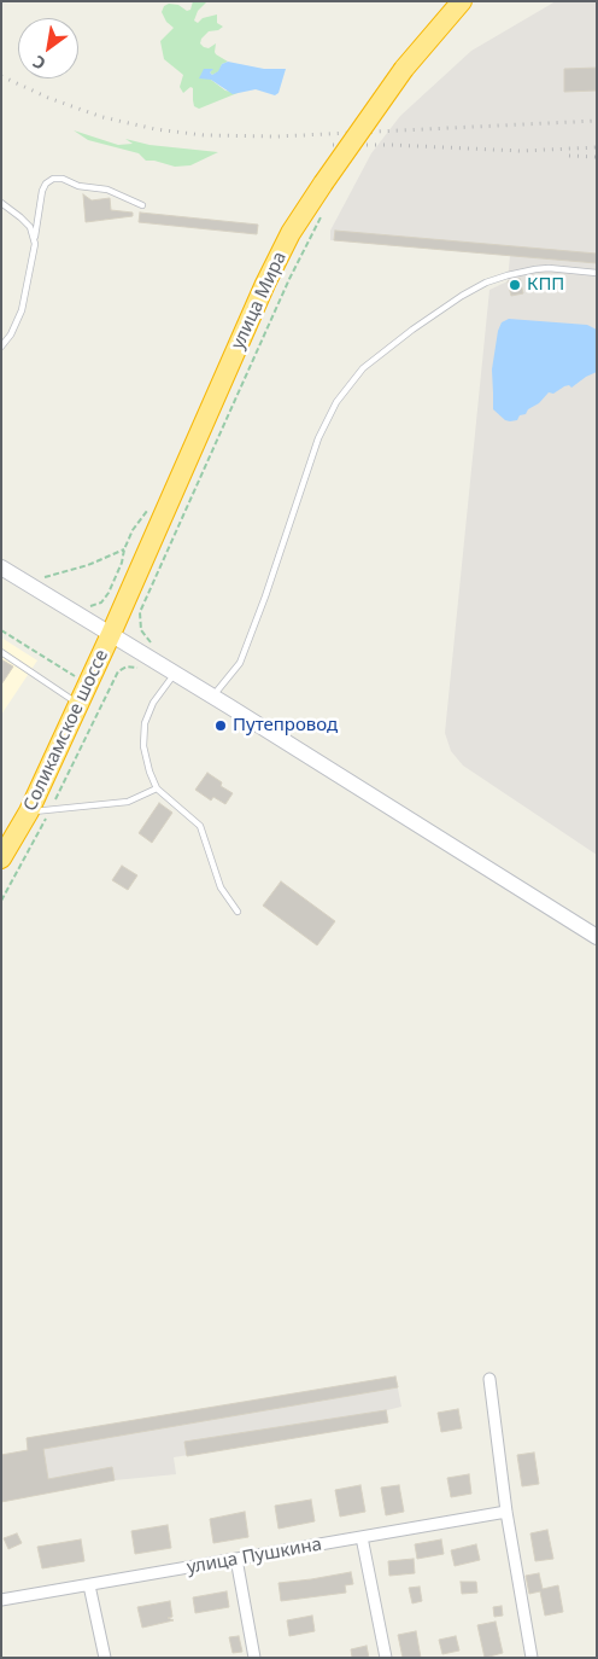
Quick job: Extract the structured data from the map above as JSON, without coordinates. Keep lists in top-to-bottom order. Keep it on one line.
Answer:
{"streets":{"highway":["улица Мира","Соликамское шоссе"],"street":["улица Пушкина"]},"crossings":[["улица Мира","Соликамское шоссе"]],"places":["КПП","Путепровод"],"north":"bottom left"}
